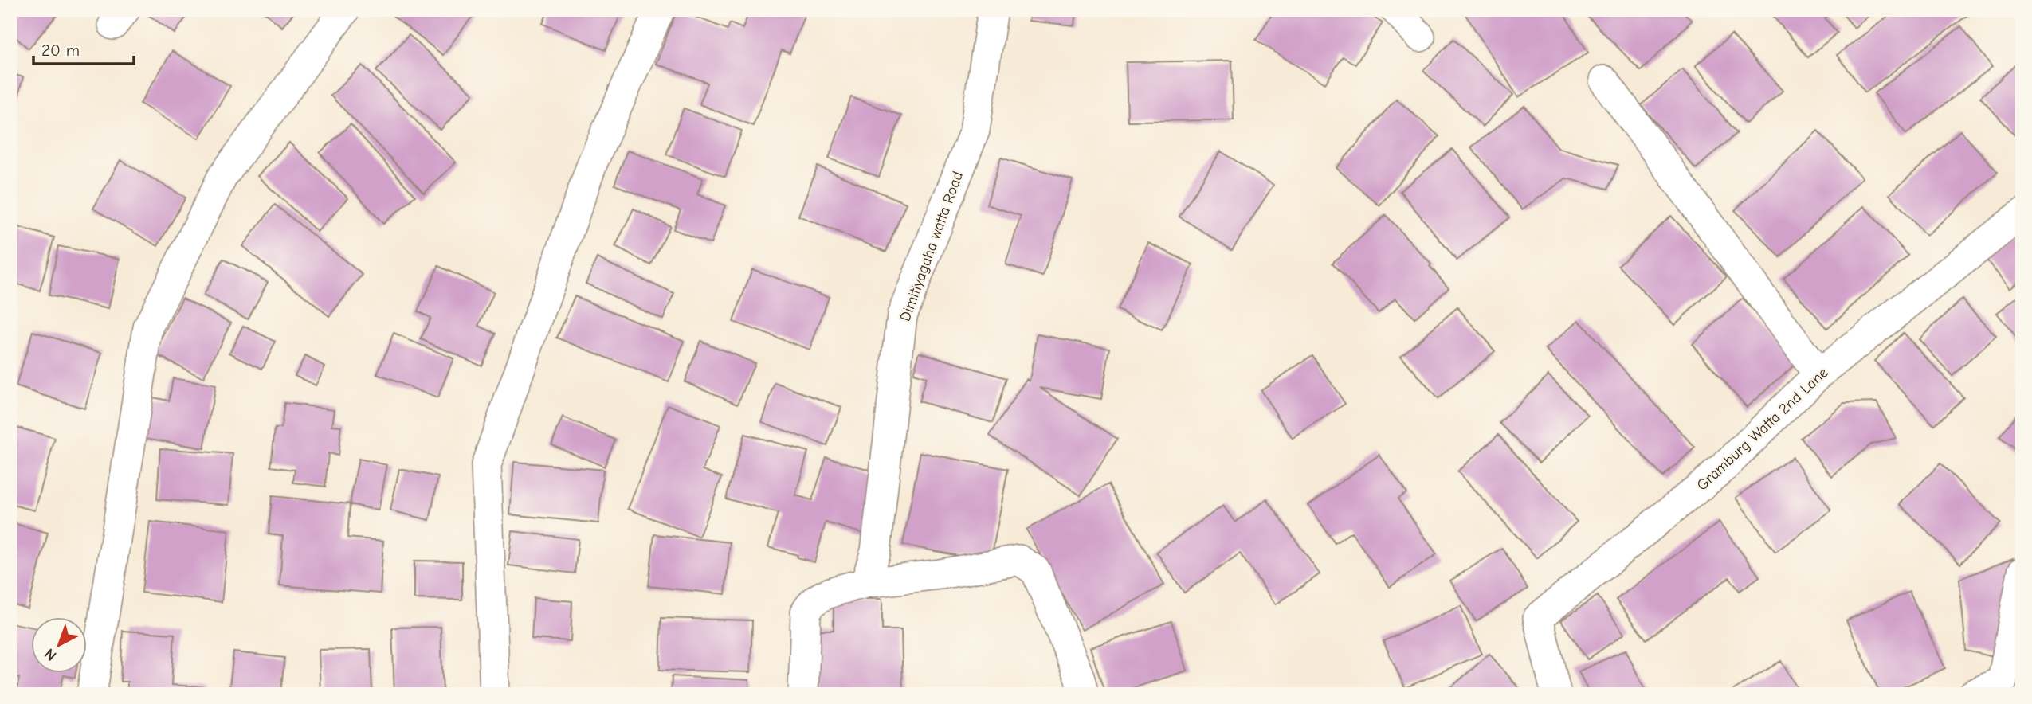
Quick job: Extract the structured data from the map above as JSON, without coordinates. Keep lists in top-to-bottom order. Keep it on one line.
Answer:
{"streets":{"street":["Dimitiyagaha watta Road","Gramburg Watta 2nd Lane"]},"scale_bar":"20 m","north":"bottom left"}
